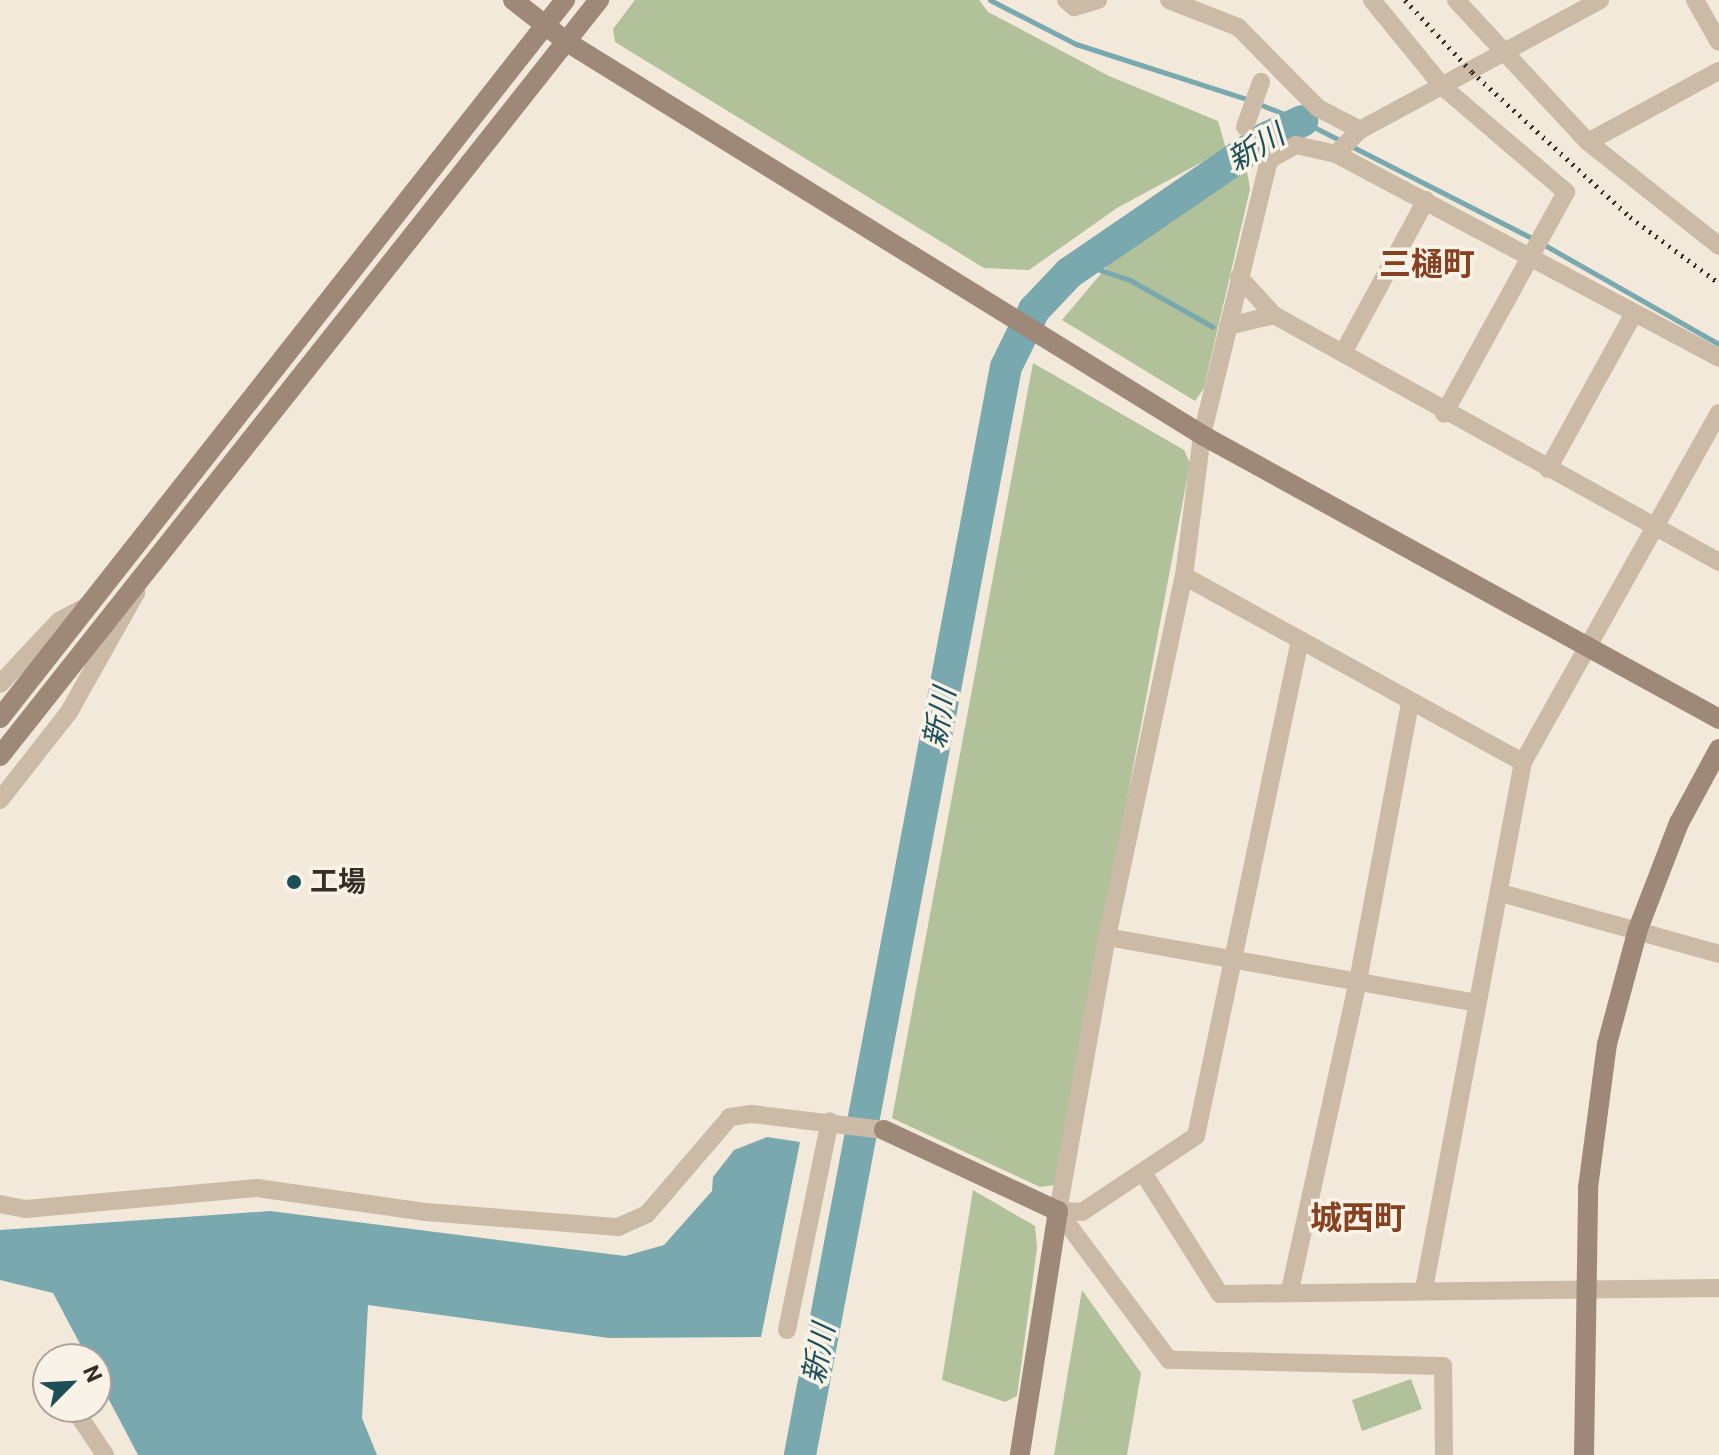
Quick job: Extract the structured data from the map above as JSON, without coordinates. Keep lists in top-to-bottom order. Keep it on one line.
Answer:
{"districts":["三樋町","城西町"],"water":["新川"],"places":["工場"],"north":"top right"}
